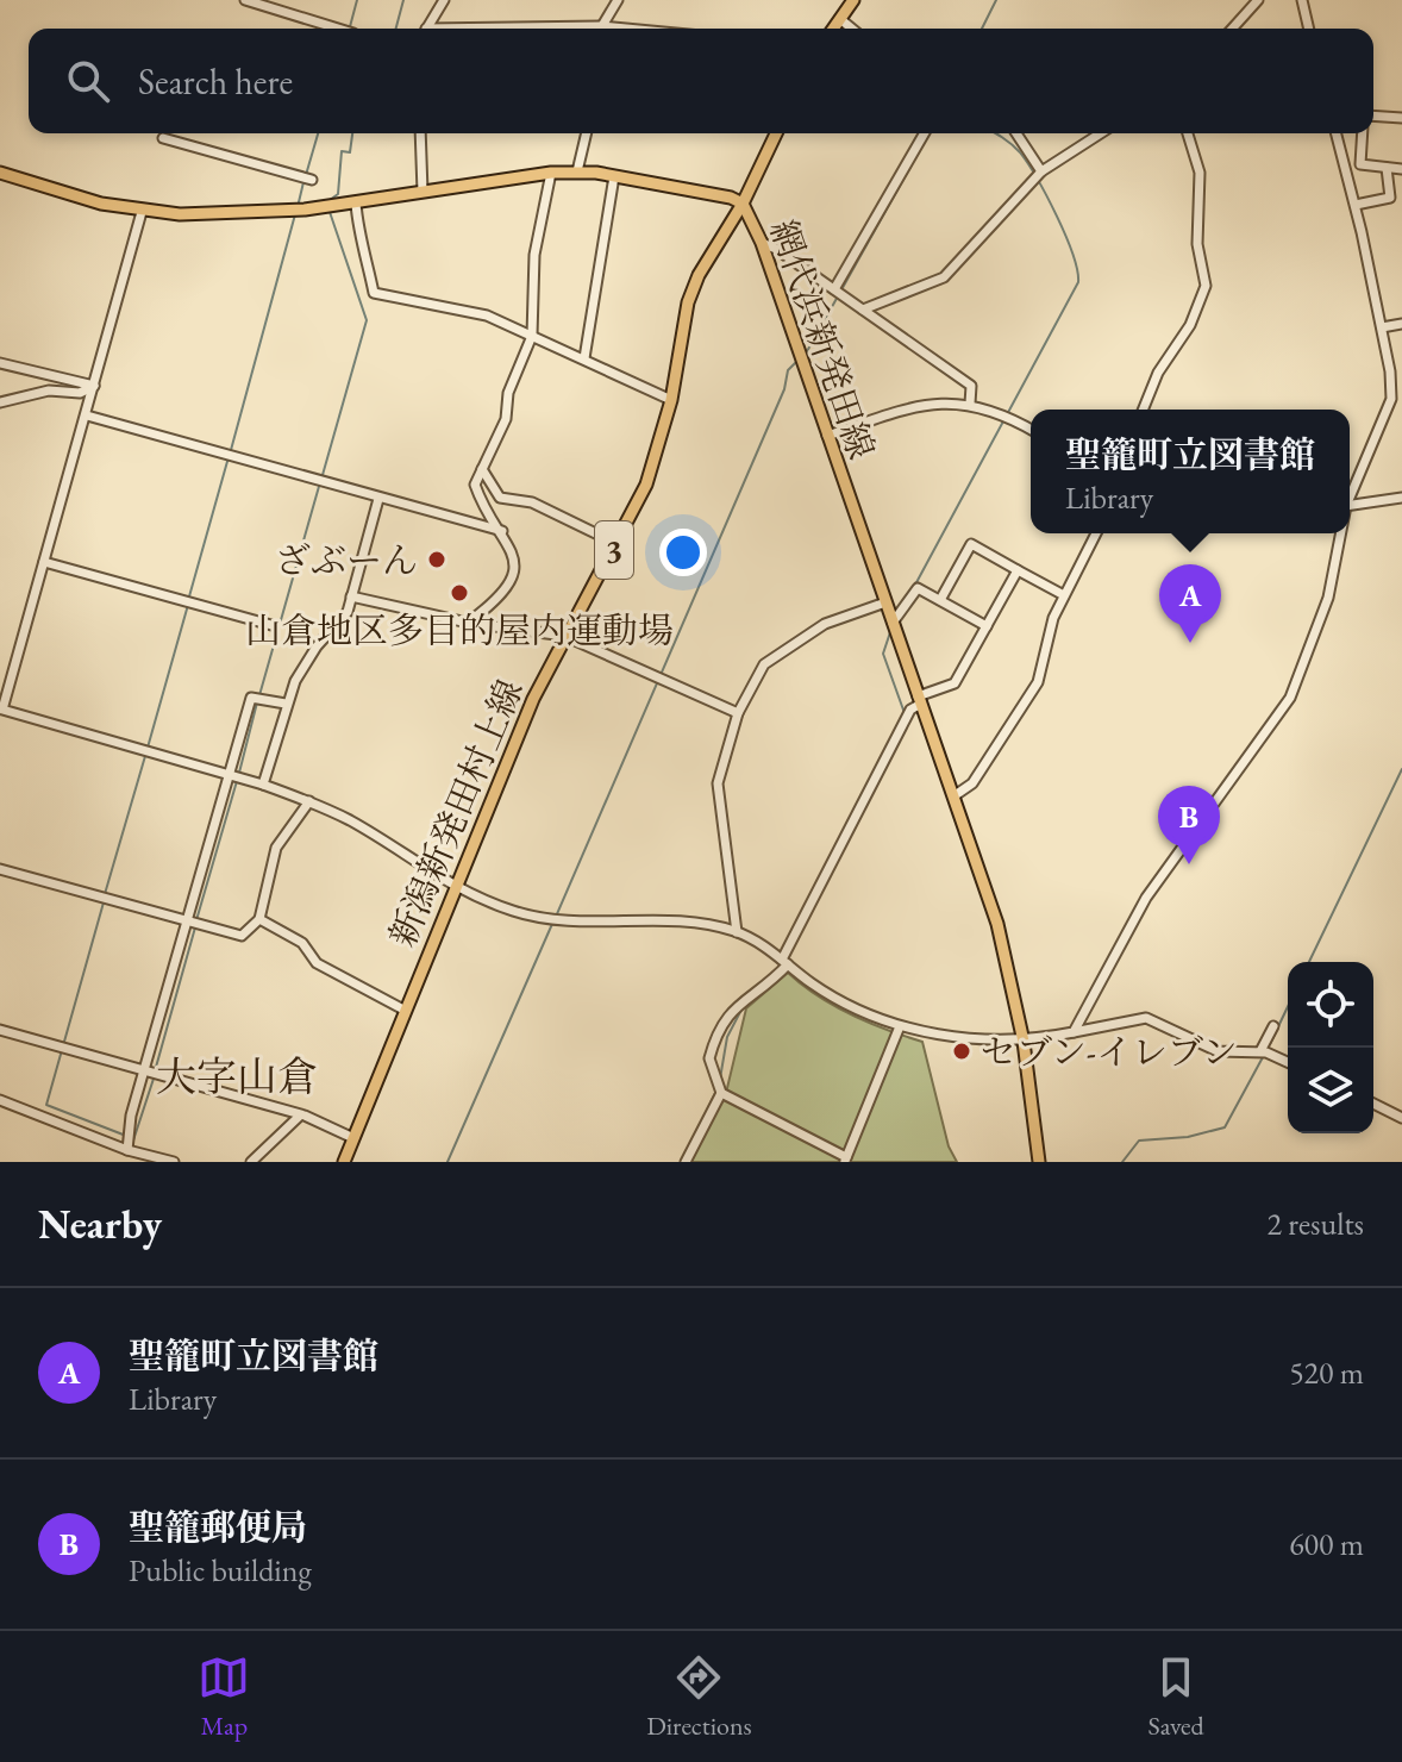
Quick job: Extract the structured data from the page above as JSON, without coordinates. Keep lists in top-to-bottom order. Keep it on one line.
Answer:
{"streets":{"main road":["網代浜新発田線","3","新潟新発田村上線"]},"crossings":[["網代浜新発田線","新潟新発田村上線"]],"districts":["大字山倉"],"places":["ざぶーん","山倉地区多目的屋内運動場","セブン-イレブン"],"page":{"search":"Search here","popup":["聖籠町立図書館","Library"],"pins":["A","B"],"heading":["Nearby","2 results"],"list":[{"mark":"A","name":"聖籠町立図書館","note":"Library","value":"520 m"},{"mark":"B","name":"聖籠郵便局","note":"Public building","value":"600 m"}],"nav":["Map","Directions","Saved"]}}
